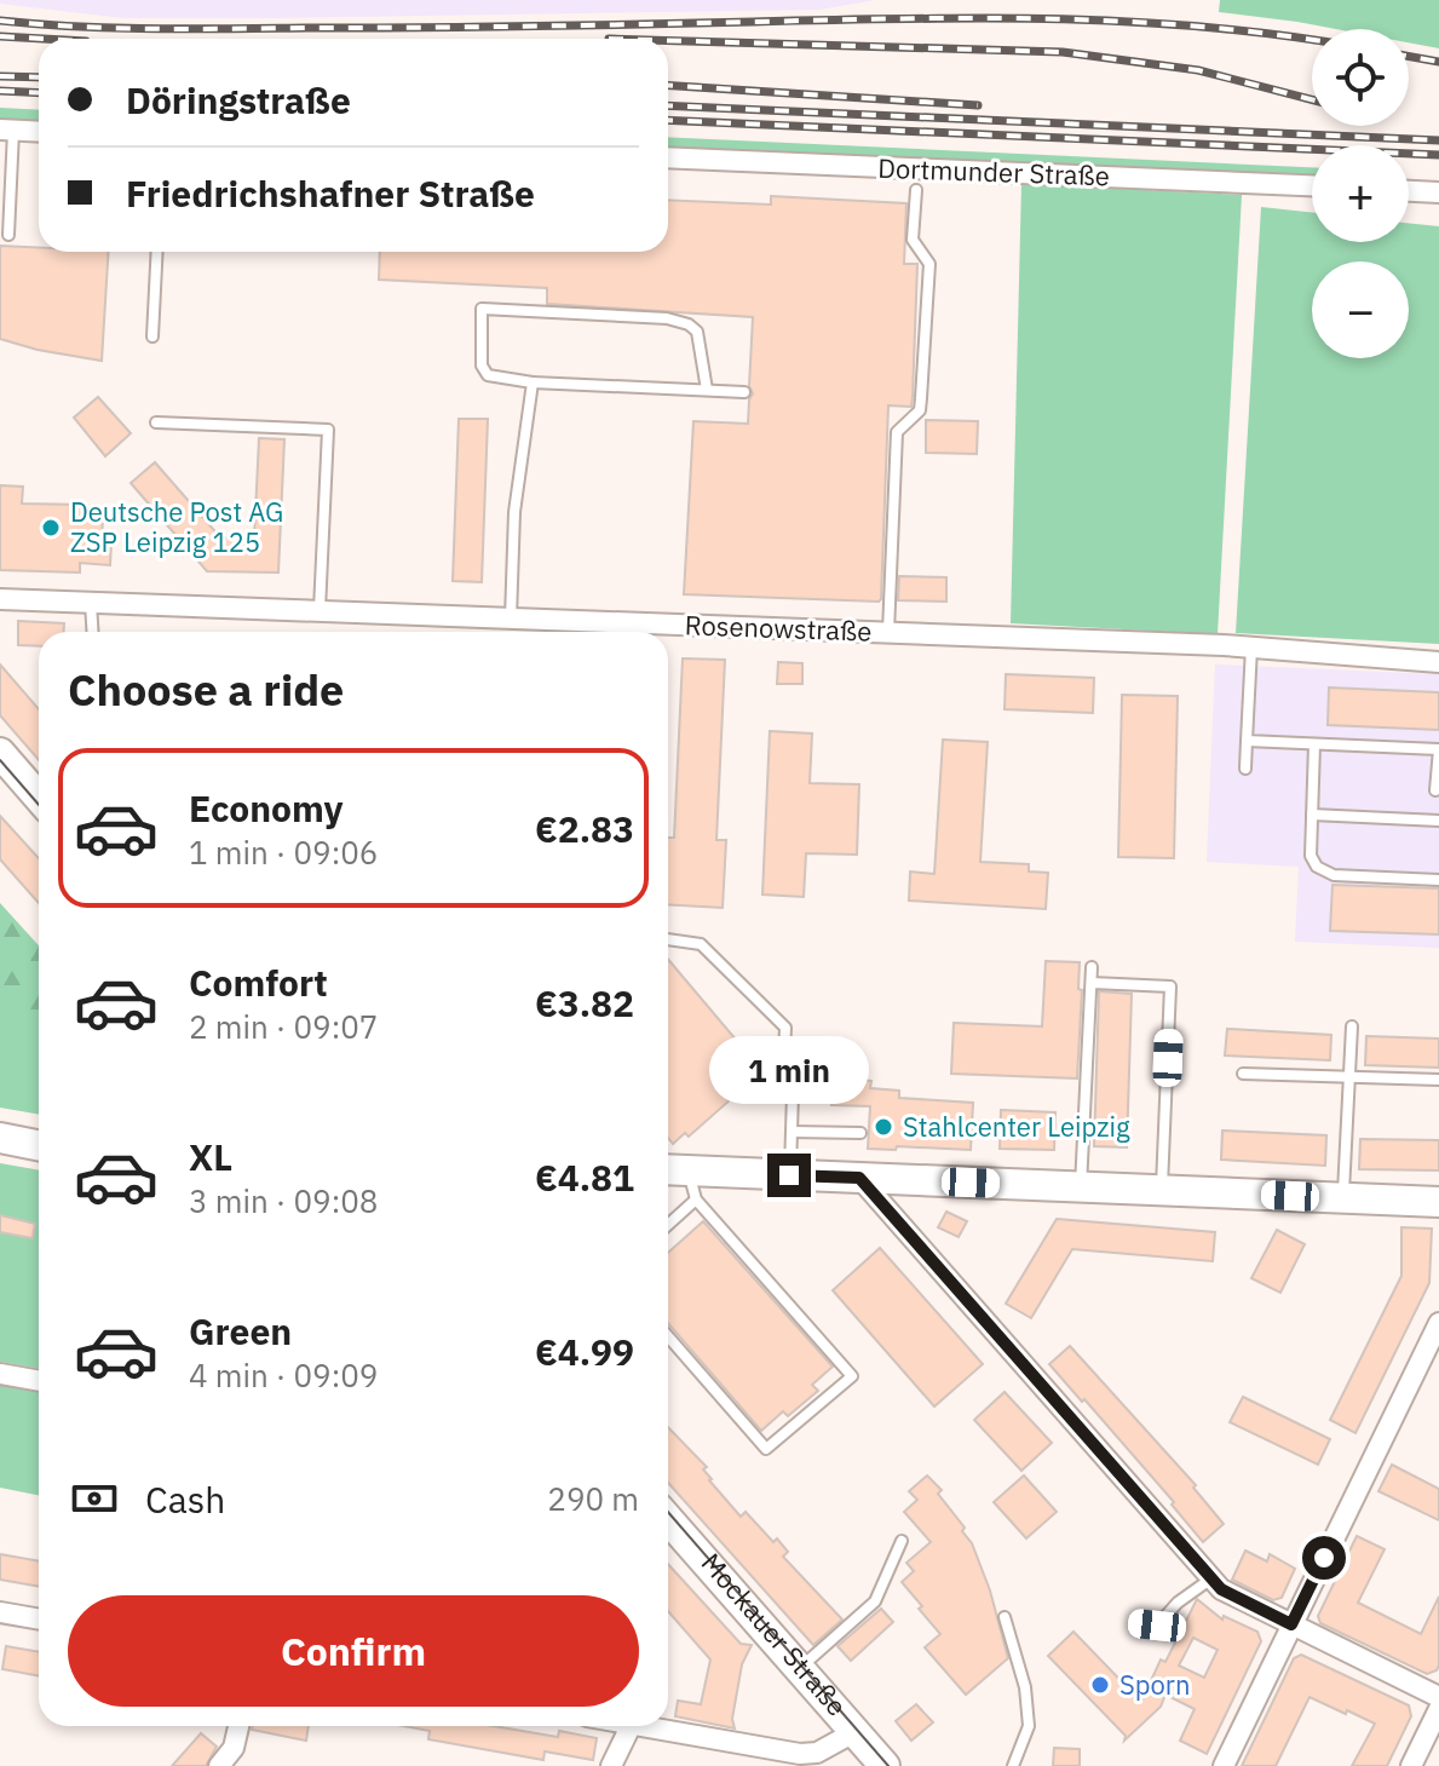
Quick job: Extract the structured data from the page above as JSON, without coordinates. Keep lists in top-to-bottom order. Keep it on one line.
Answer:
{"streets":{"main road":["Mockauer Straße"],"street":["Dortmunder Straße","Rosenowstraße"]},"places":["Deutsche Post AG ZSP Leipzig 125","Stahlcenter Leipzig","Sporn"],"page":{"map_buttons":["+","−"],"banner":["Döringstraße","Friedrichshafner Straße"],"heading":"Choose a ride","list":[{"name":"Economy","note":"1 min · 09:06","value":"€2.83"},{"name":"Comfort","note":"2 min · 09:07","value":"€3.82"},{"name":"XL","note":"3 min · 09:08","value":"€4.81"},{"name":"Green","note":"4 min · 09:09","value":"€4.99"}],"bubble":"1 min","pay":["Cash","290 m"],"buttons":"Confirm"}}
